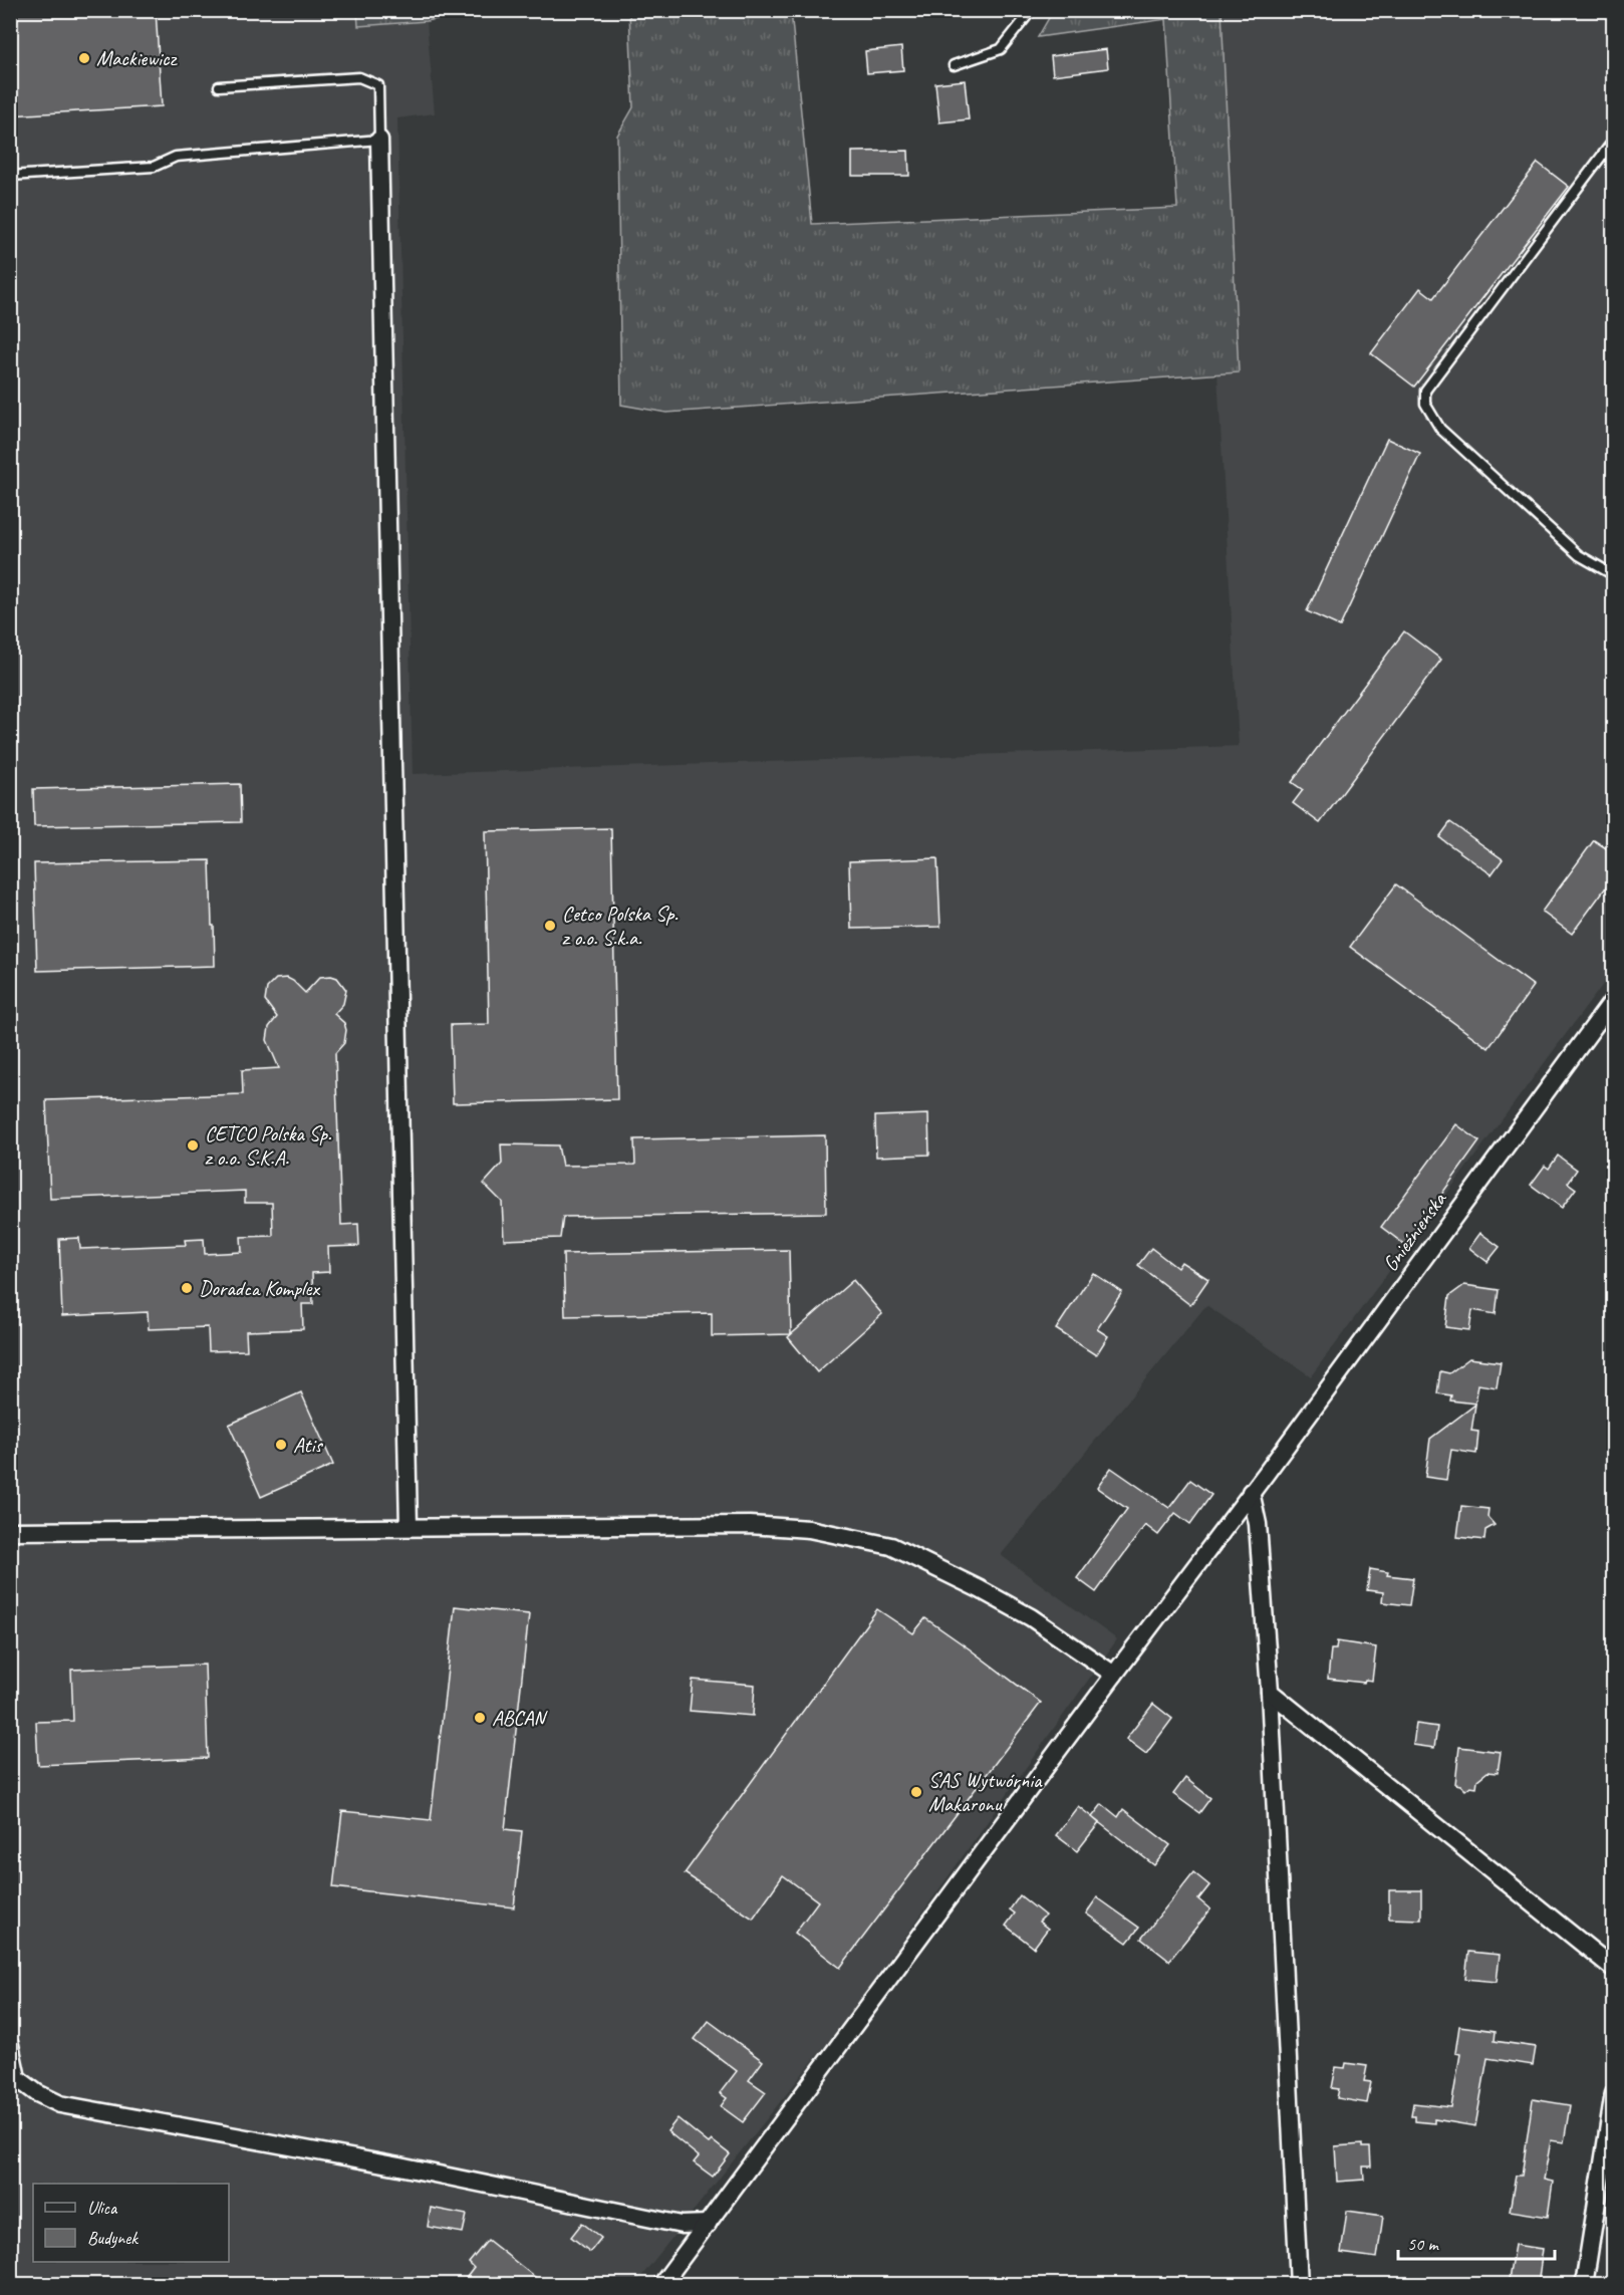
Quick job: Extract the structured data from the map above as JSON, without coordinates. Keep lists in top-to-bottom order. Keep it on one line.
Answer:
{"streets":{"street":["Gnieźnieńska"]},"places":["Mackiewicz","Cetco Polska Sp. z o.o. S.k.a.","CETCO Polska Sp. z o.o. S.K.A.","Doradca Komplex","Atis","ABCAN","SAS Wytwórnia Makaronu"],"legend":["Ulica","Budynek"],"scale_bar":"50 m"}
